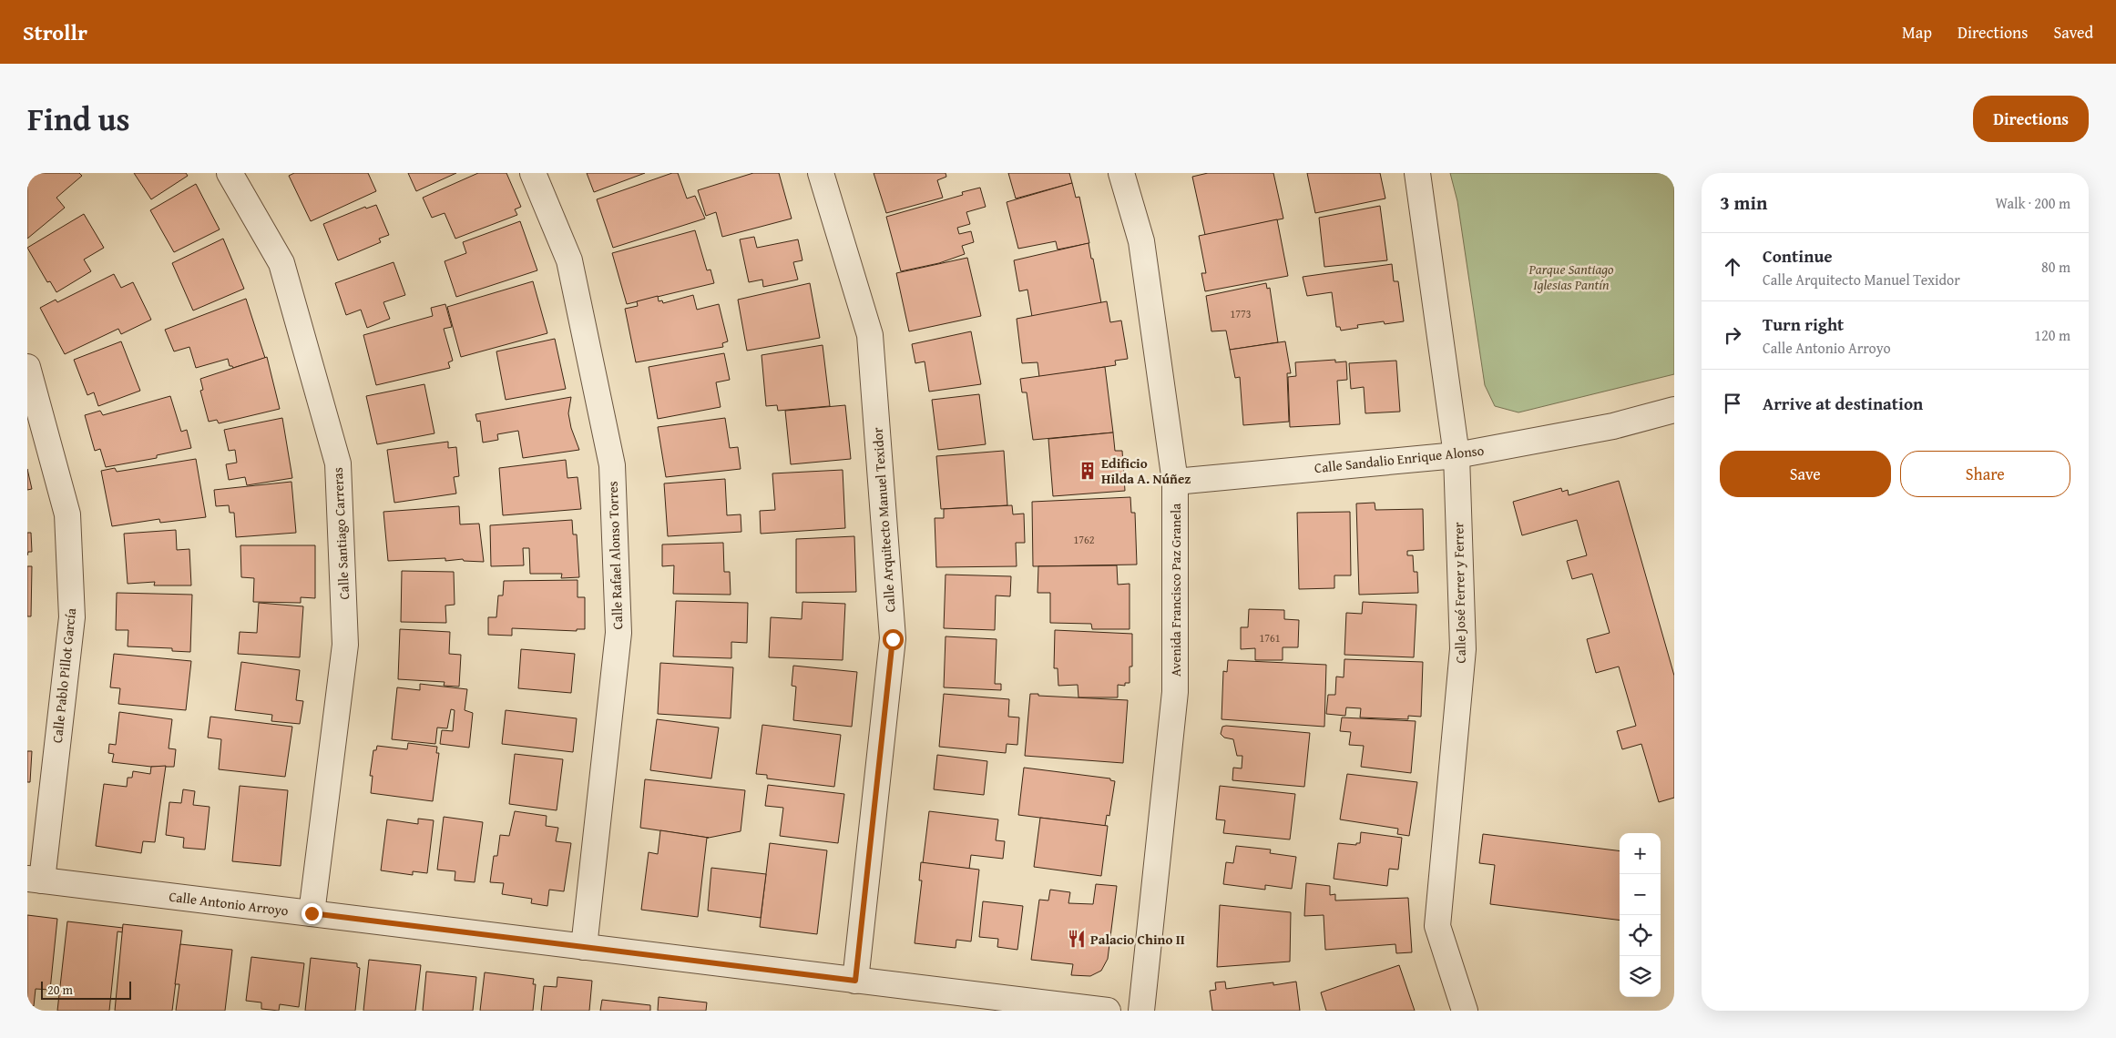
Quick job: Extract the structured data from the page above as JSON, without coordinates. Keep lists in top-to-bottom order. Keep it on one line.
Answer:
{"streets":{"street":["Calle Sandalio Enrique Alonso","Calle Arquitecto Manuel Texidor","Calle Santiago Carreras","Calle Rafael Alonso Torres","Avenida Francisco Paz Granela","Calle José Ferrer y Ferrer","Calle Pablo Pillot García","Calle Antonio Arroyo"]},"crossings":[["Calle Sandalio Enrique Alonso","Avenida Francisco Paz Granela"],["Calle Sandalio Enrique Alonso","Calle José Ferrer y Ferrer"],["Calle Arquitecto Manuel Texidor","Calle Antonio Arroyo"],["Calle Santiago Carreras","Calle Antonio Arroyo"],["Calle Rafael Alonso Torres","Calle Antonio Arroyo"],["Calle Pablo Pillot García","Calle Antonio Arroyo"]],"parks":["Parque Santiago Iglesias Pantín"],"places":{"building":["Edificio Hilda A. Núñez"],"restaurant":["Palacio Chino II"]},"house_numbers":["1773","1762","1761"],"scale_bar":"20 m","page":{"header":"Strollr","nav":["Map","Directions","Saved"],"title":"Find us","buttons":["Directions",["Save","Share"]],"heading":["3 min","Walk · 200 m"],"list":[["Continue","Calle Arquitecto Manuel Texidor","80 m"],["Turn right","Calle Antonio Arroyo","120 m"],"Arrive at destination"],"map_buttons":["+","−"],"scale":"20 m"}}
